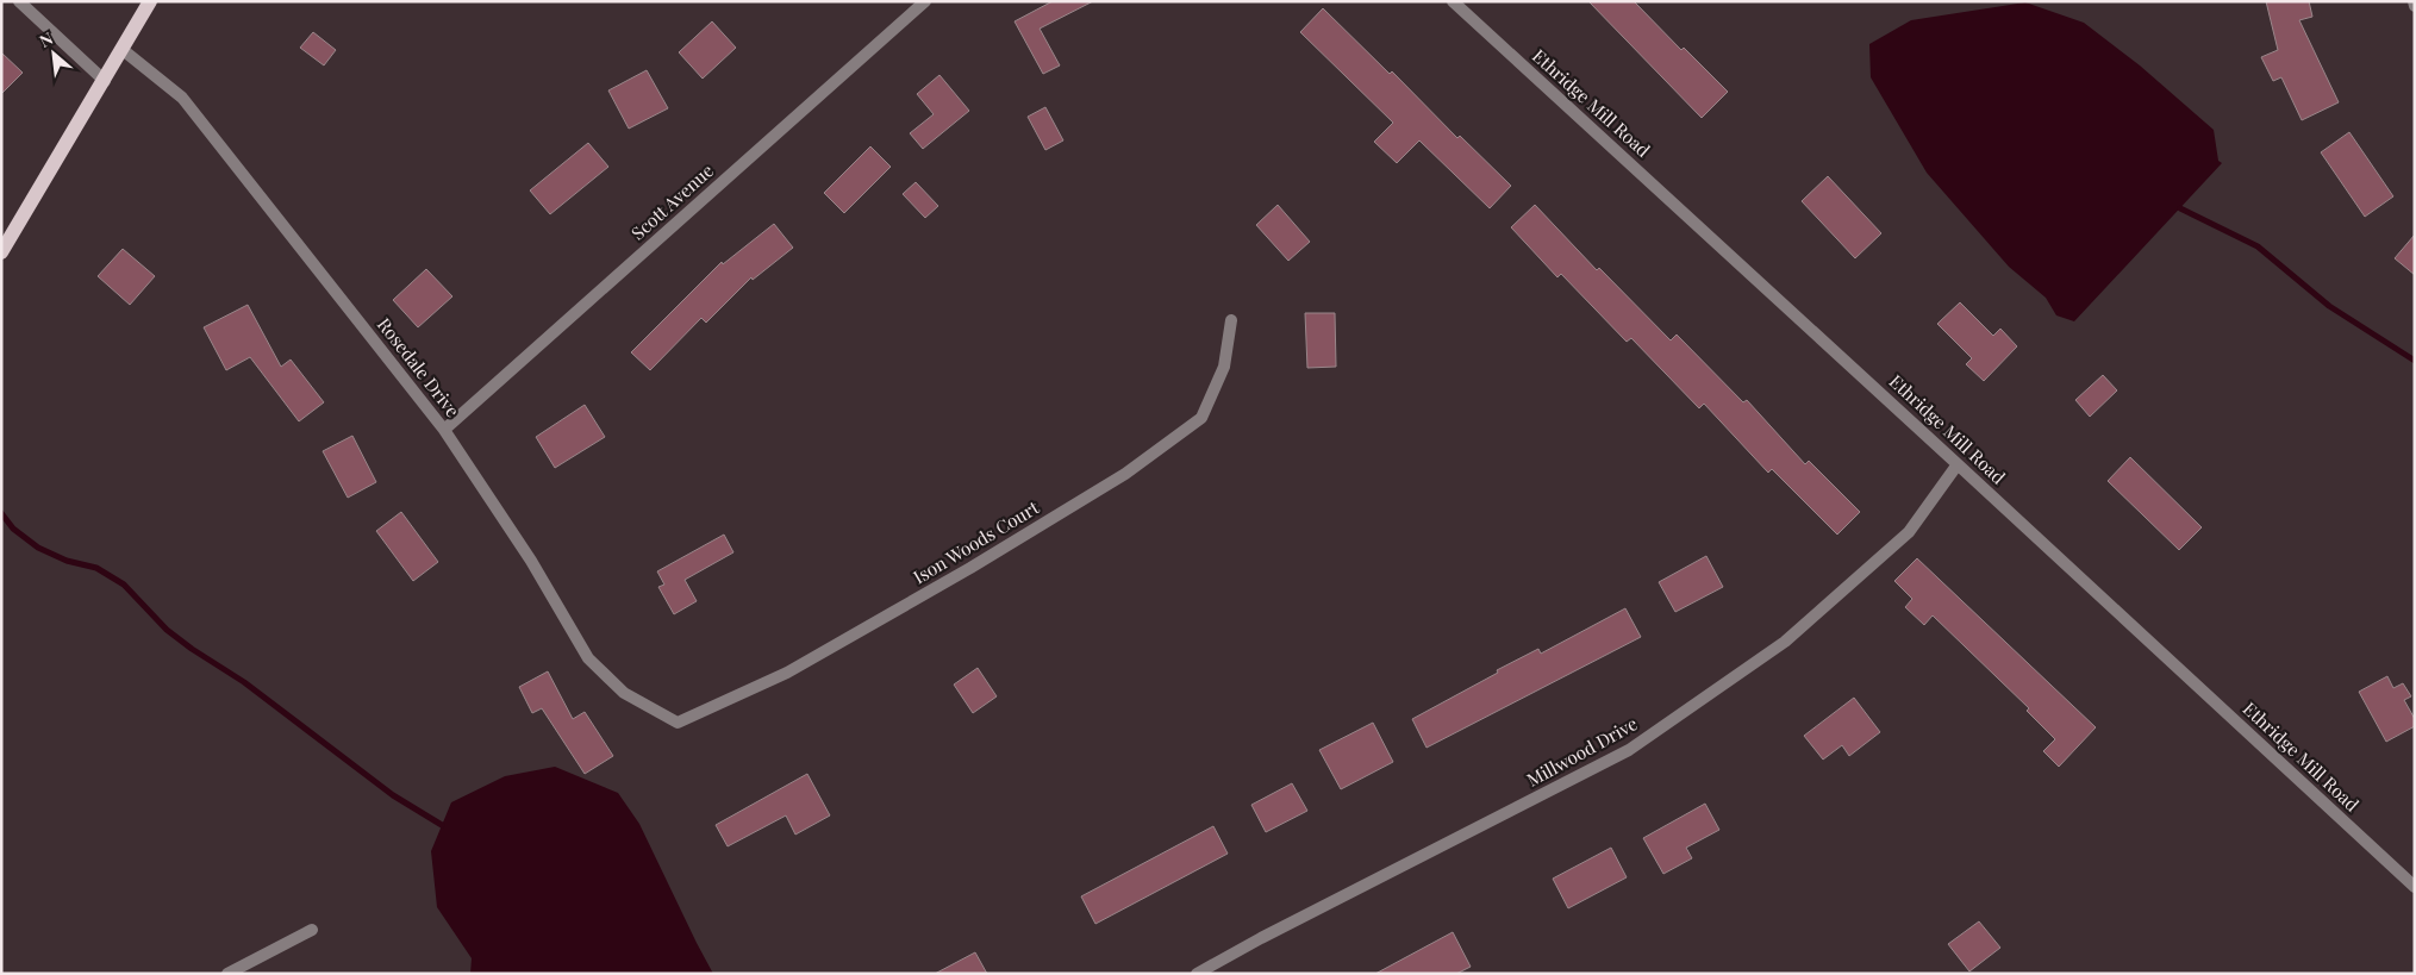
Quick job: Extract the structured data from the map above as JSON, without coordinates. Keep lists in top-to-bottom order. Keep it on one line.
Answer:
{"streets":{"street":["Ethridge Mill Road","Scott Avenue","Rosedale Drive","Ison Woods Court","Millwood Drive"]},"crossings":[["Ethridge Mill Road","Millwood Drive"],["Scott Avenue","Rosedale Drive"],["Rosedale Drive","Ison Woods Court"]],"north":"top left"}
